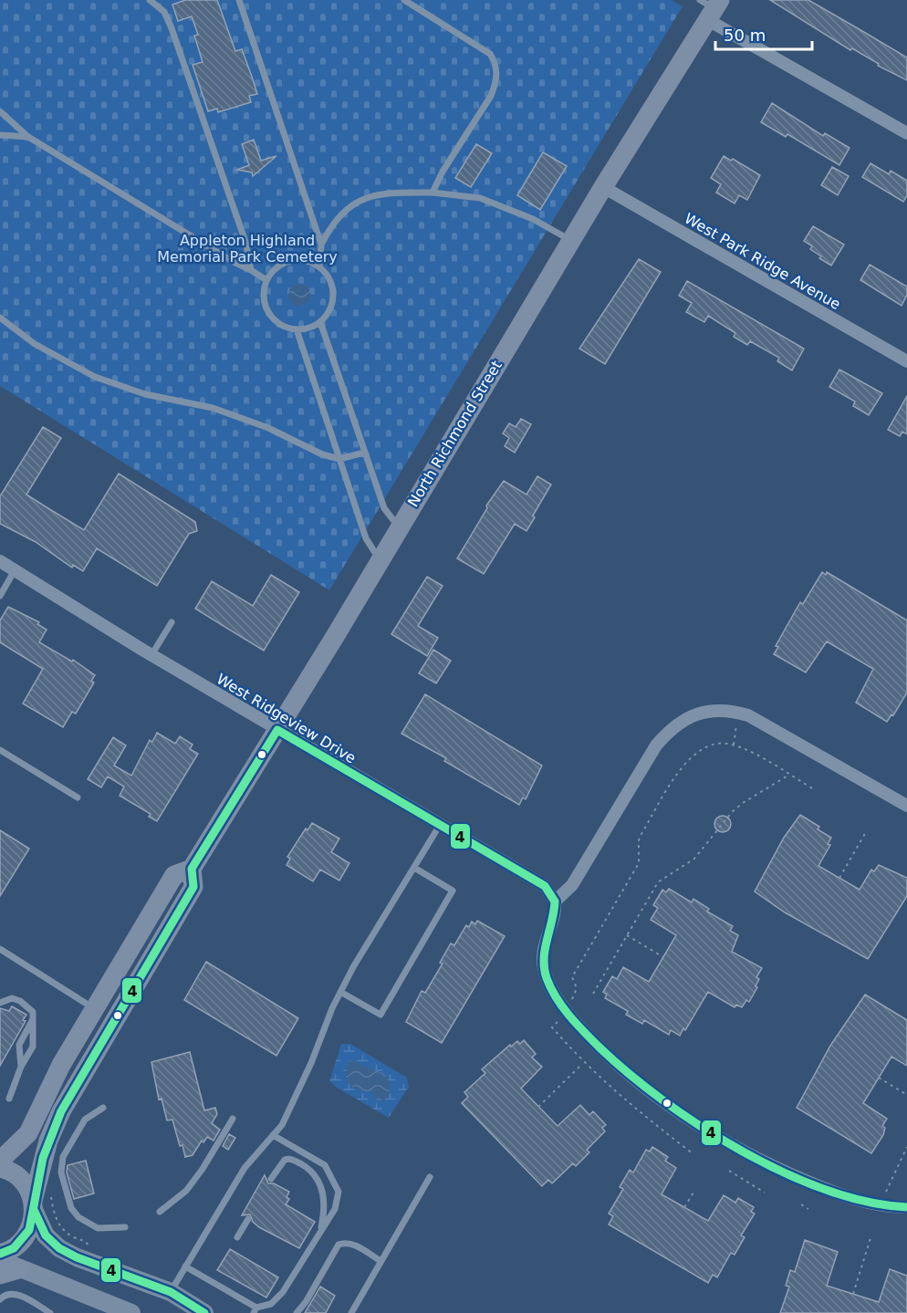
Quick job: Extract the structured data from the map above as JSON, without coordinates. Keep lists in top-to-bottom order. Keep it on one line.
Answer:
{"streets":{"main road":["North Richmond Street"],"street":["West Park Ridge Avenue","West Ridgeview Drive"]},"crossings":[["West Park Ridge Avenue","North Richmond Street"],["North Richmond Street","West Ridgeview Drive"]],"parks":["Appleton Highland Memorial Park Cemetery"],"lines":["transit line 4"],"scale_bar":"50 m"}
